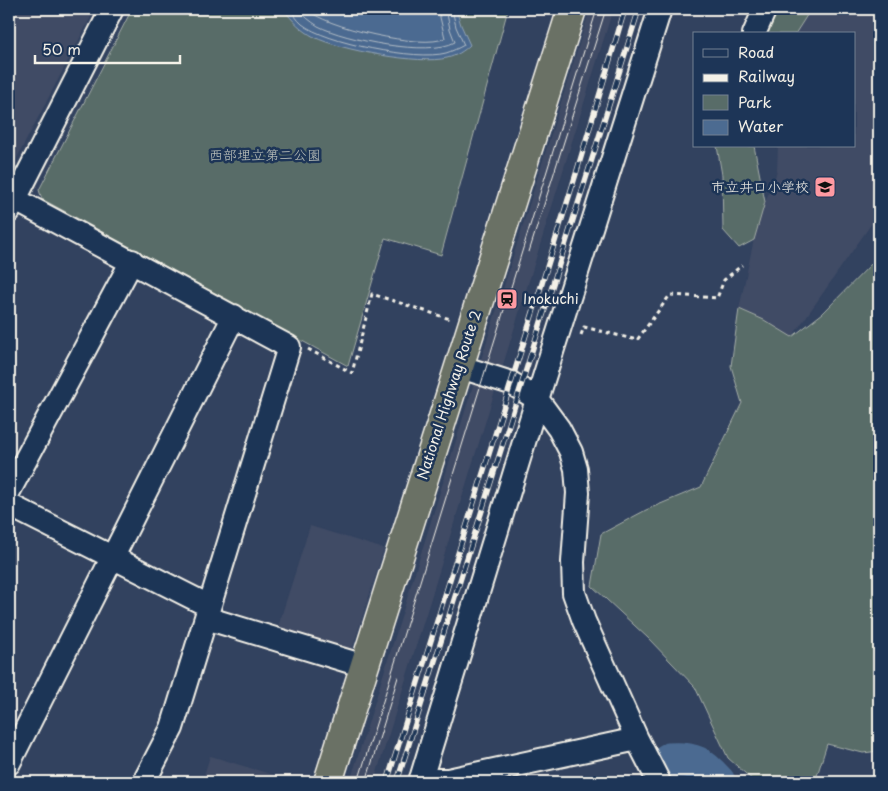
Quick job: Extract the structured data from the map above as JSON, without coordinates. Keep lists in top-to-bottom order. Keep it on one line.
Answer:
{"streets":{"highway":["National Highway Route 2"]},"parks":["西部埋立第二公園"],"places":{"school or university":["市立井口小学校"],"station":["Inokuchi"]},"legend":["Road","Railway","Park","Water"],"scale_bar":"50 m"}
